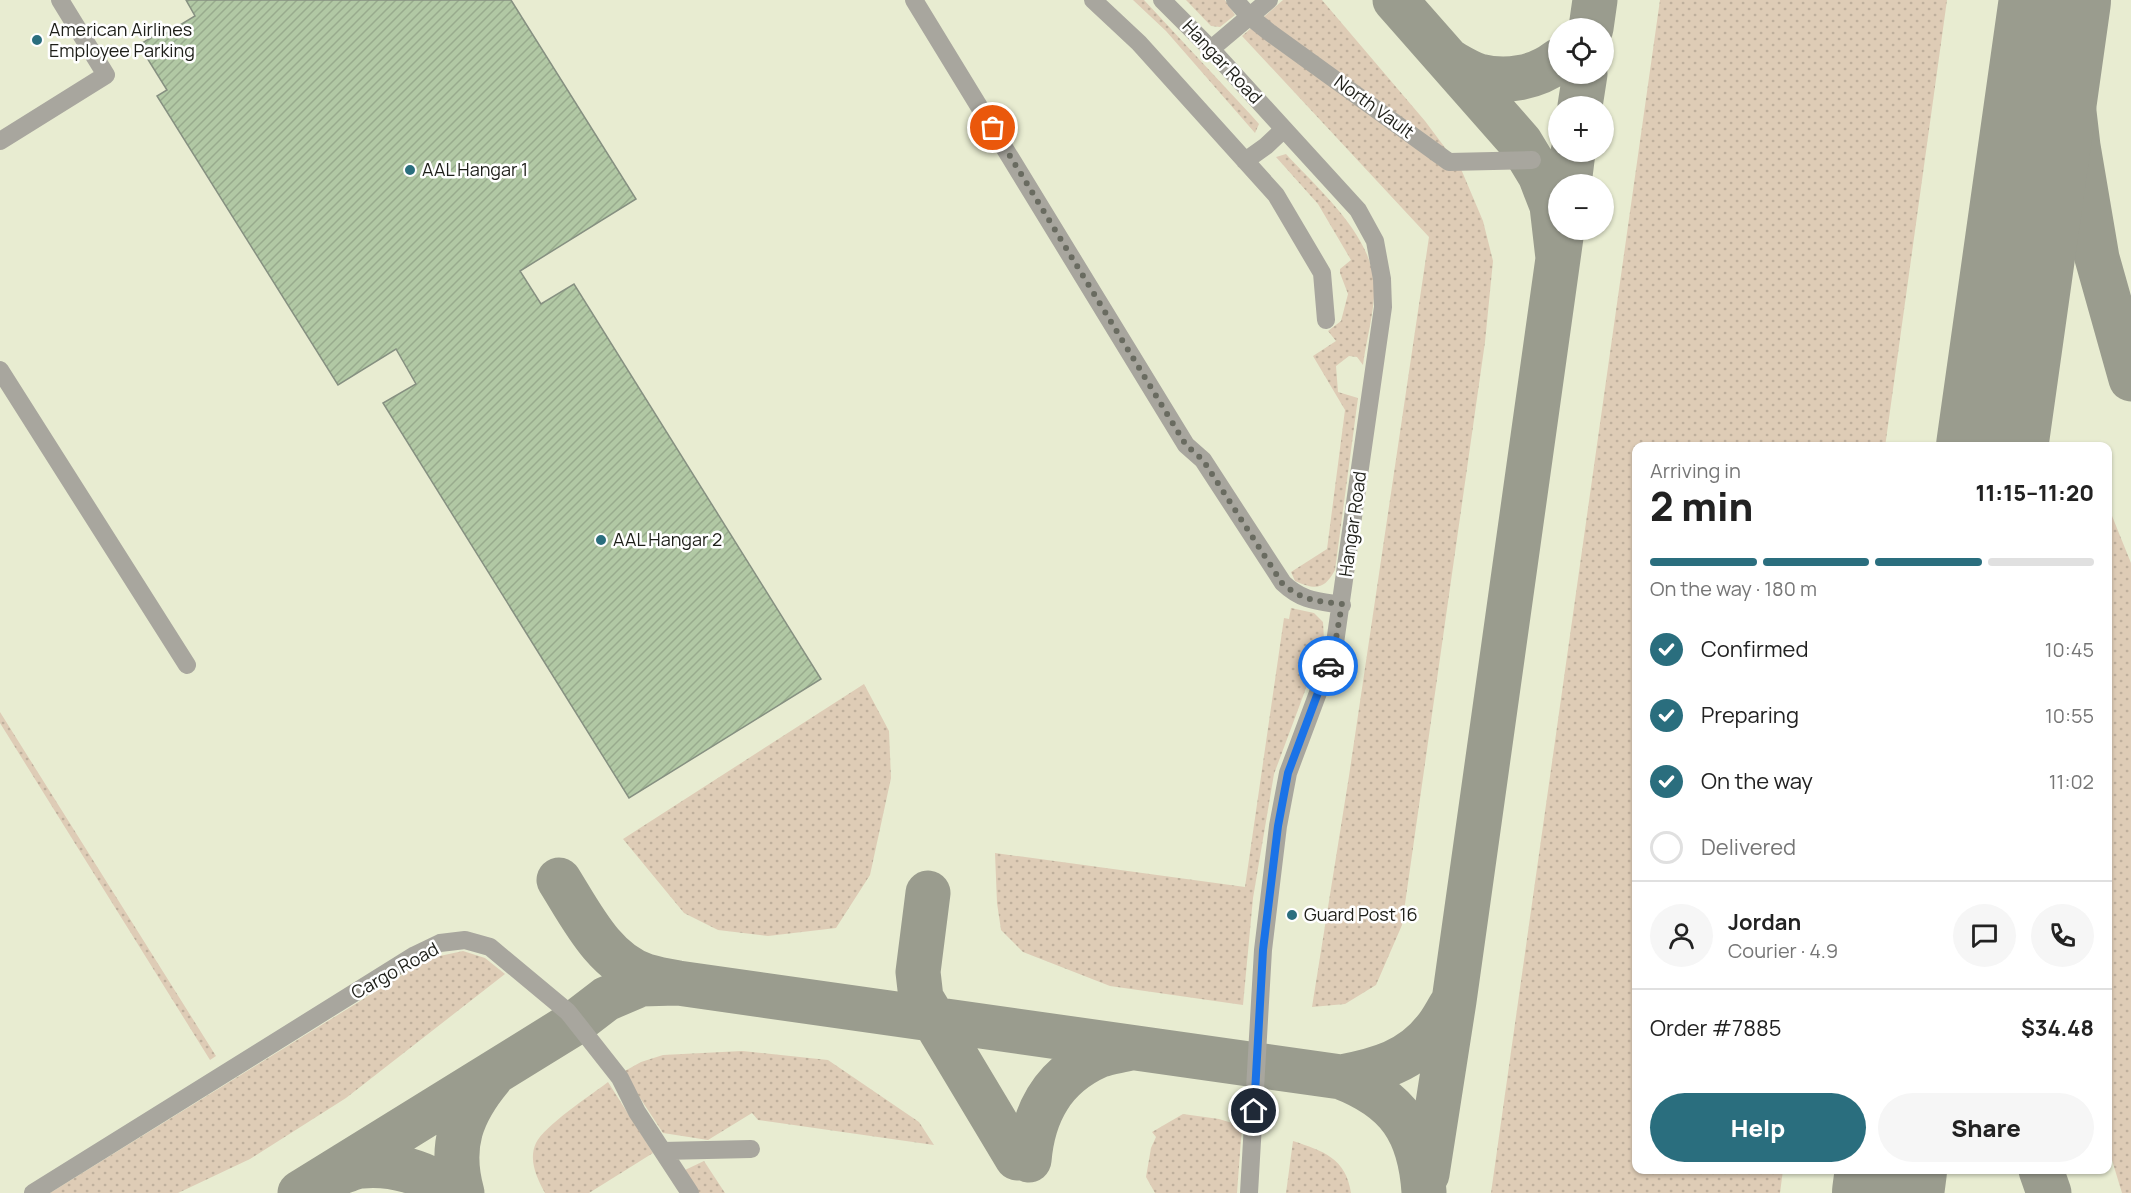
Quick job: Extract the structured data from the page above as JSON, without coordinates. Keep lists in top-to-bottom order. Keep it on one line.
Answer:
{"streets":{"street":["Hangar Road","North Vault","Cargo Road"]},"places":["American Airlines Employee Parking","AAL Hangar 1","AAL Hangar 2","Guard Post 16"],"page":{"map_buttons":["+","−"],"heading":["2 min","Arriving in","11:15–11:20"],"panel":["Jordan","Courier · 4.9","Order #7885","$34.48"],"bar":"On the way · 180 m","list":[["Confirmed","10:45"],["Preparing","10:55"],["On the way","11:02"],"Delivered"],"buttons":["Help","Share"]}}
